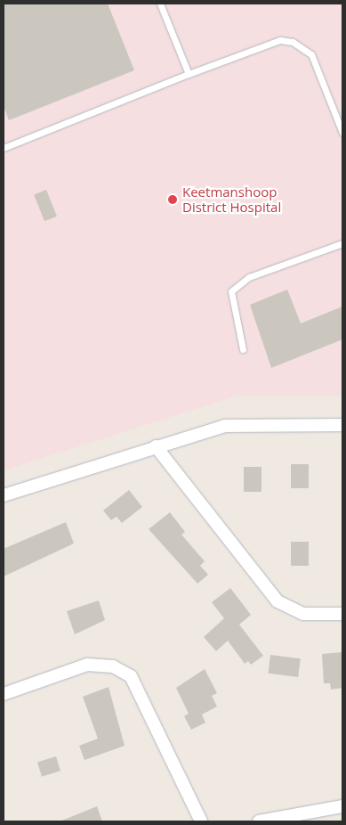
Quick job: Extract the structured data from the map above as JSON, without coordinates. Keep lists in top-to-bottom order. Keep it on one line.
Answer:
{"places":["Keetmanshoop District Hospital"]}
